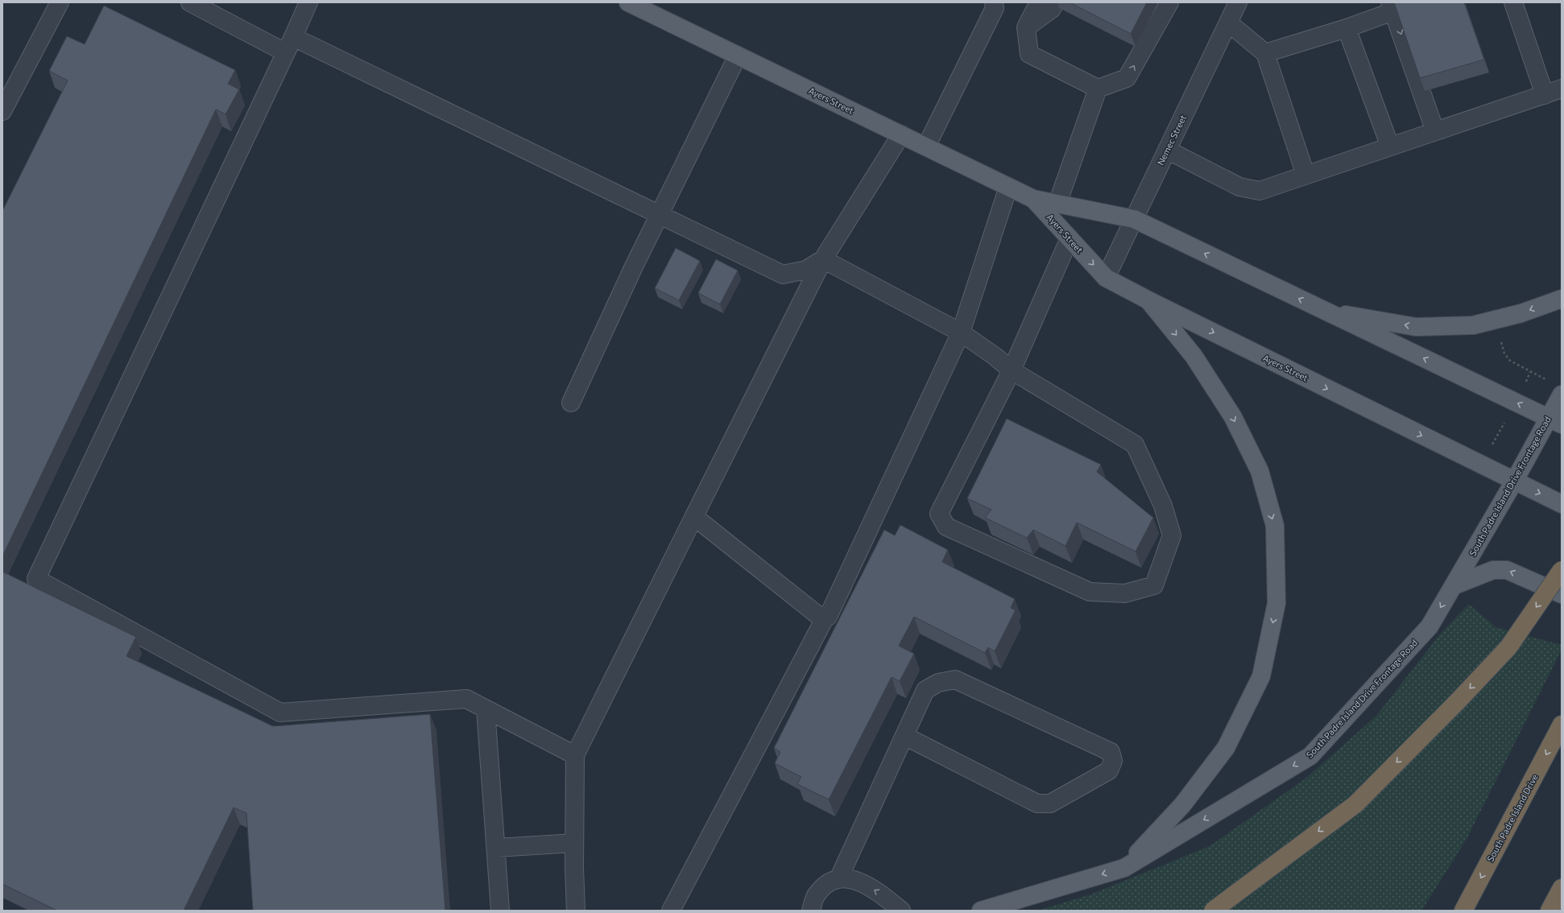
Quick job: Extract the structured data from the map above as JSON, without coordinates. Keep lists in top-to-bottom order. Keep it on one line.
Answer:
{"streets":{"highway":["South Padre Island Drive"],"main road":["Ayers Street","South Padre Island Drive Frontage Road"],"street":["Nemec Street"]},"crossings":[["Ayers Street","Nemec Street"],["Ayers Street","South Padre Island Drive Frontage Road"]],"one_way":["South Padre Island Drive Frontage Road"]}
